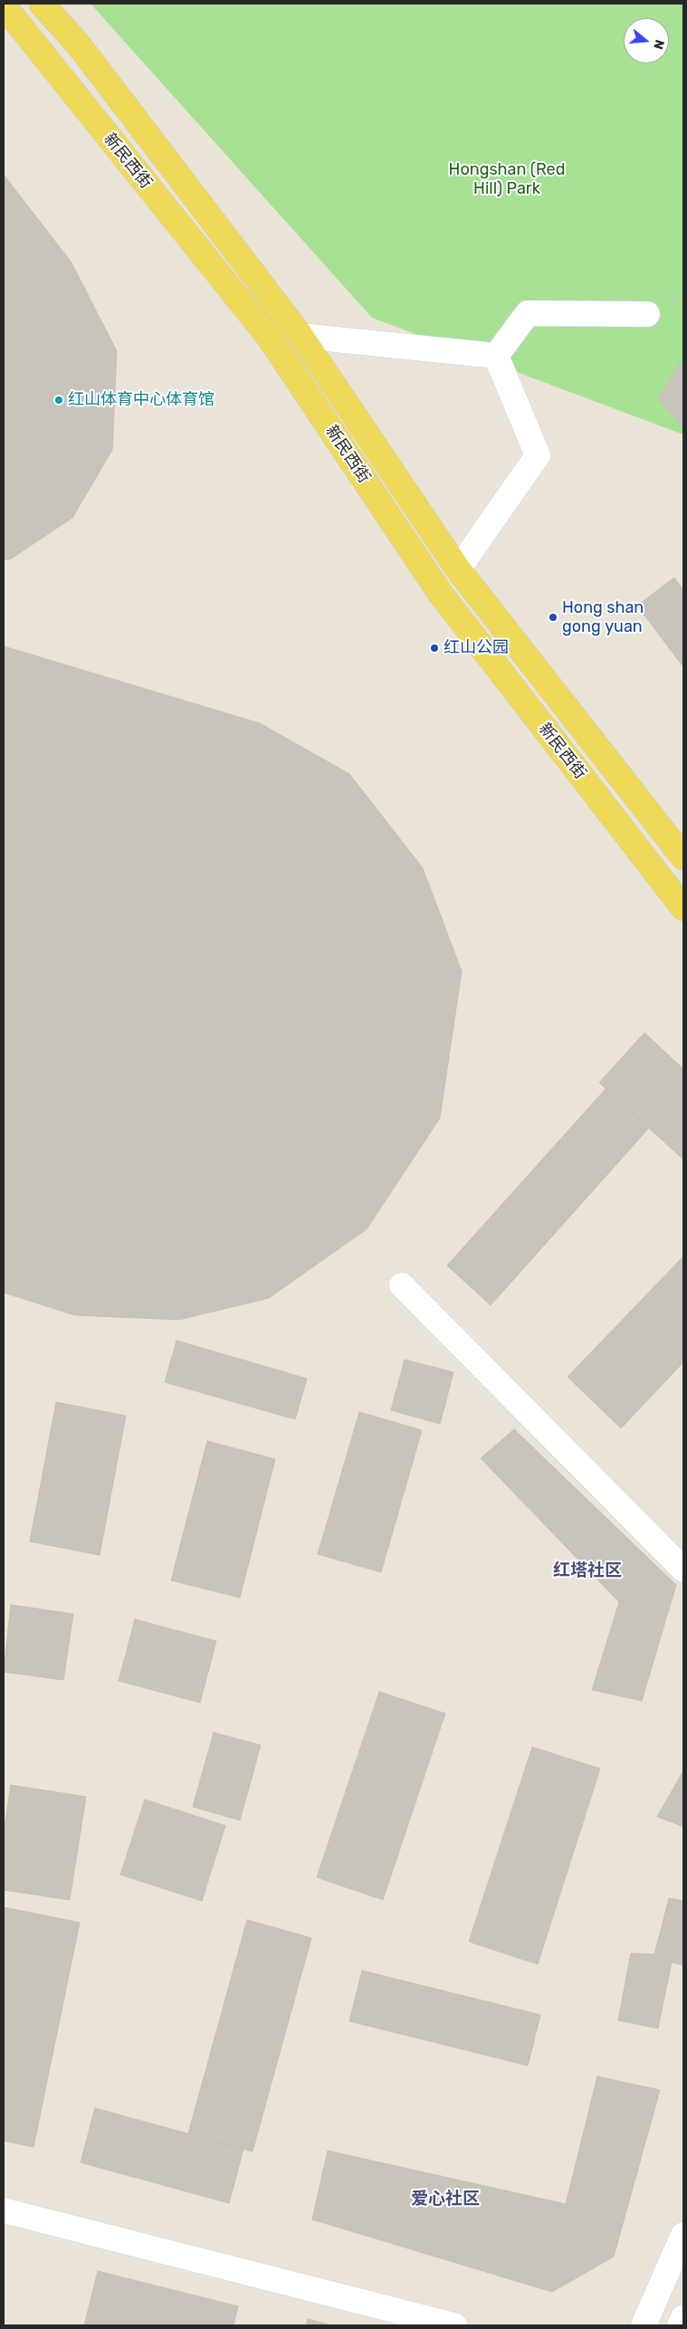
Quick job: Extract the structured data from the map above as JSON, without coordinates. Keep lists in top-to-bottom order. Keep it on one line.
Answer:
{"streets":{"main road":["新民西街"]},"districts":["红塔社区","爱心社区"],"parks":["Hongshan (Red Hill) Park"],"places":["红山体育中心体育馆","Hong shan gong yuan","红山公园"],"north":"right"}
